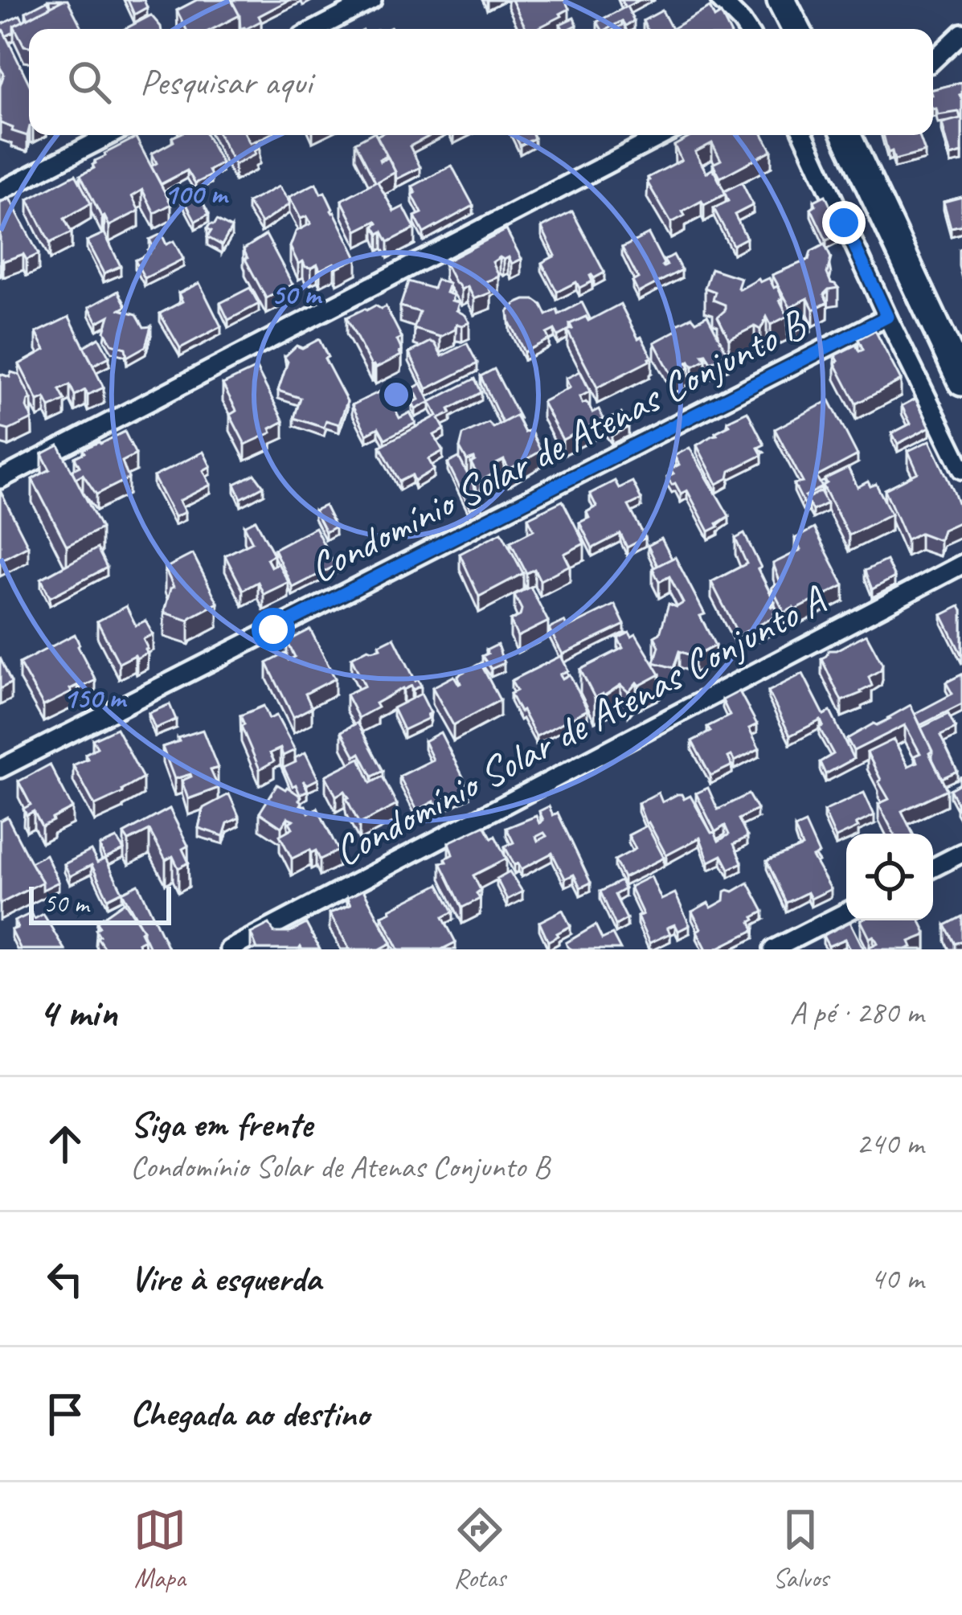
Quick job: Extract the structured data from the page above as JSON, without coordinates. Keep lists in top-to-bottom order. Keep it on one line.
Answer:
{"streets":{"street":["Condomínio Solar de Atenas Conjunto B","Condomínio Solar de Atenas Conjunto A"]},"scale_bar":"50 m","page":{"search":"Pesquisar aqui","scale":"50 m","heading":["4 min","A pé · 280 m"],"list":[["Siga em frente","Condomínio Solar de Atenas Conjunto B","240 m"],["Vire à esquerda","40 m"],"Chegada ao destino"],"nav":["Mapa","Rotas","Salvos"]},"rings":["100 m","50 m","150 m"]}
